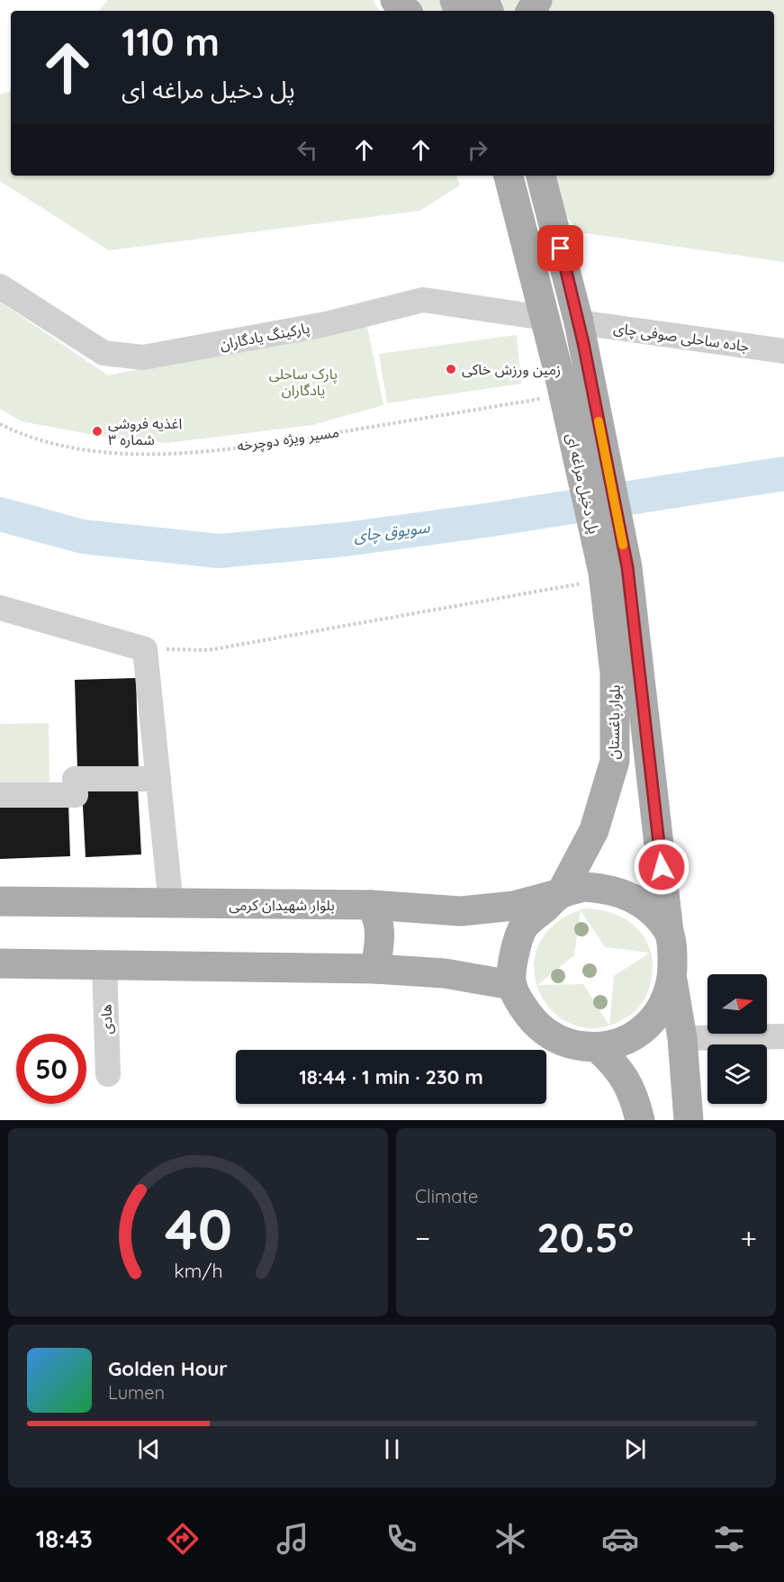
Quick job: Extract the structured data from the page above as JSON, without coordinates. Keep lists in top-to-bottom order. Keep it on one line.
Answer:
{"streets":{"main road":["پل دخیل مراغه ای","بلوار باغستان","بلوار شهیدان کرمی"],"street":["پارکینگ یادگاران","جاده ساحلی صوفی چای","هادی"],"path":["مسیر ویژه دوچرخه"]},"crossings":[["جاده ساحلی صوفی چای","پل دخیل مراغه ای"],["مسیر ویژه دوچرخه","پل دخیل مراغه ای"],["پل دخیل مراغه ای","بلوار باغستان"],["بلوار باغستان","بلوار شهیدان کرمی"]],"water":["سویوق چای"],"parks":["پارک ساحلی یادگاران"],"places":["زمین ورزش خاکی","اغذیه فروشی شماره ۳"],"north":"right","page":{"turn":["110 m","پل دخیل مراغه ای"],"limit":"50","trip":"18:44 · 1 min · 230 m","tile":"Climate","heat":["−","20.5°","+"],"song":["Golden Hour","Lumen"],"tabs":"18:43","gauge":["40","km/h"]}}
